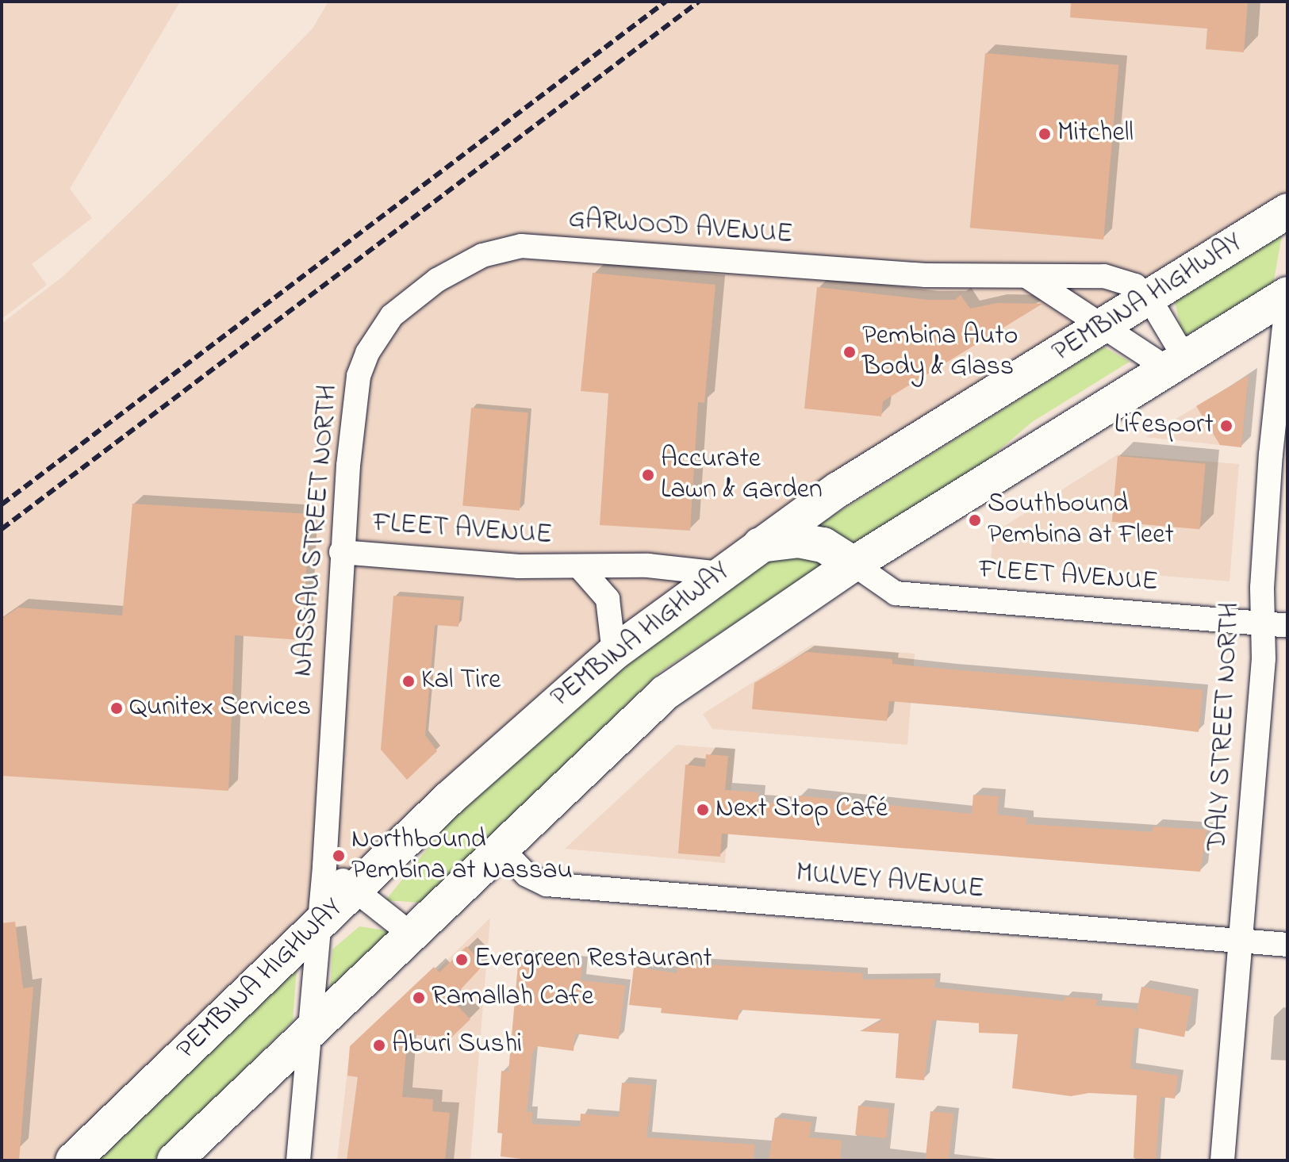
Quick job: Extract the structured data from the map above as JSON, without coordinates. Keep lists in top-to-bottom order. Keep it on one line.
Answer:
{"streets":{"main road":["PEMBINA HIGHWAY"],"street":["GARWOOD AVENUE","FLEET AVENUE","NASSAU STREET NORTH","DALY STREET NORTH","MULVEY AVENUE"]},"crossings":[["GARWOOD AVENUE","PEMBINA HIGHWAY"],["GARWOOD AVENUE","NASSAU STREET NORTH"],["PEMBINA HIGHWAY","FLEET AVENUE"],["PEMBINA HIGHWAY","NASSAU STREET NORTH"],["FLEET AVENUE","NASSAU STREET NORTH"],["FLEET AVENUE","DALY STREET NORTH"],["DALY STREET NORTH","MULVEY AVENUE"]],"places":["Mitchell","Pembina Auto Body & Glass","Lifesport","Accurate Lawn & Garden","Southbound Pembina at Fleet","Kal Tire","Qunitex Services","Next Stop Café","Northbound Pembina at Nassau","Evergreen Restaurant","Ramallah Cafe","Aburi Sushi"]}
